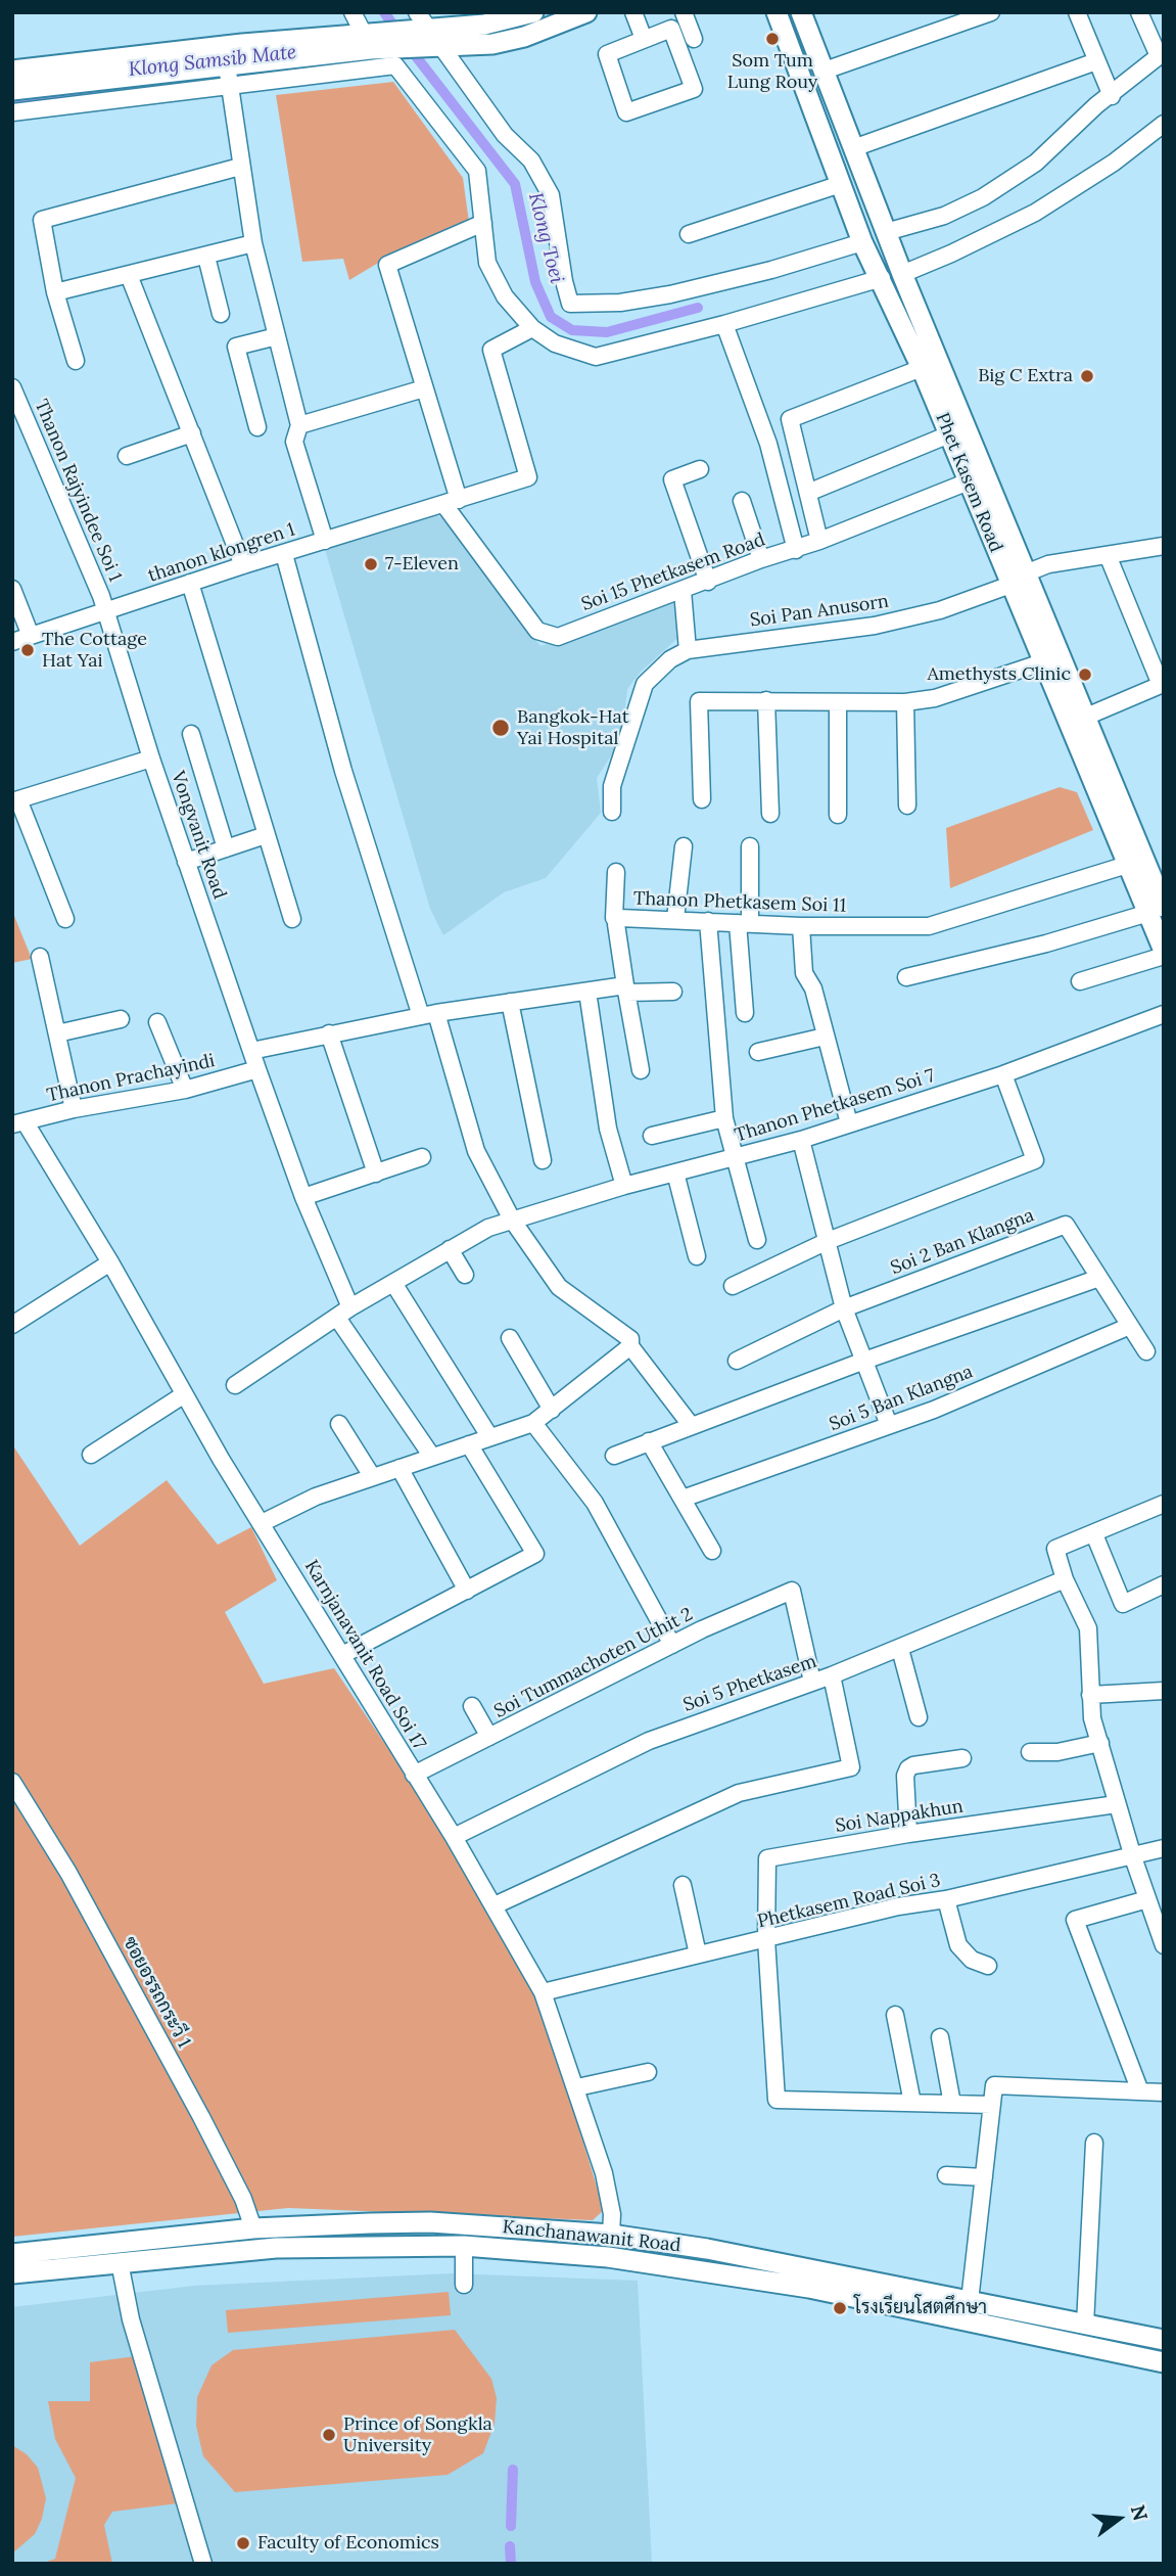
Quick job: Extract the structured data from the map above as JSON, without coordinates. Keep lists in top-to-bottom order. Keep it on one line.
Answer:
{"streets":{"main road":["Phet Kasem Road","Kanchanawanit Road"],"street":["Thanon Rajyindee Soi 1","thanon klongren 1","Soi 15 Phetkasem Road","Soi Pan Anusorn","Vongvanit Road","Thanon Phetkasem Soi 11","Thanon Prachayindi","Thanon Phetkasem Soi 7","Soi 2 Ban Klangna","Soi 5 Ban Klangna","Karnjanavanit Road Soi 17","Soi Tummachoten Uthit 2","Soi 5 Phetkasem","Soi Nappakhun","Phetkasem Road Soi 3","ซอยอรรถกระวี 1"]},"crossings":[["Phet Kasem Road","Soi 15 Phetkasem Road"],["Phet Kasem Road","Soi Pan Anusorn"],["Phet Kasem Road","Thanon Phetkasem Soi 11"],["Thanon Rajyindee Soi 1","thanon klongren 1"],["Thanon Rajyindee Soi 1","Vongvanit Road"],["thanon klongren 1","Soi 15 Phetkasem Road"],["thanon klongren 1","Vongvanit Road"],["Vongvanit Road","Thanon Prachayindi"],["Vongvanit Road","Thanon Phetkasem Soi 7"],["Thanon Prachayindi","Karnjanavanit Road Soi 17"],["Soi 2 Ban Klangna","Soi 5 Ban Klangna"],["Karnjanavanit Road Soi 17","Soi Tummachoten Uthit 2"],["Karnjanavanit Road Soi 17","Soi 5 Phetkasem"],["Karnjanavanit Road Soi 17","Phetkasem Road Soi 3"],["Karnjanavanit Road Soi 17","Kanchanawanit Road"],["Soi Tummachoten Uthit 2","Soi 5 Phetkasem"],["Soi Nappakhun","Phetkasem Road Soi 3"],["ซอยอรรถกระวี 1","Kanchanawanit Road"]],"water":["Klong Samsib Mate","Klong Toei"],"places":["Som Tum Lung Rouy","Big C Extra","7-Eleven","The Cottage Hat Yai","Amethysts Clinic","Bangkok-Hat Yai Hospital","โรงเรียนโสตศึกษา","Prince of Songkla University","Faculty of Economics"],"north":"right"}
